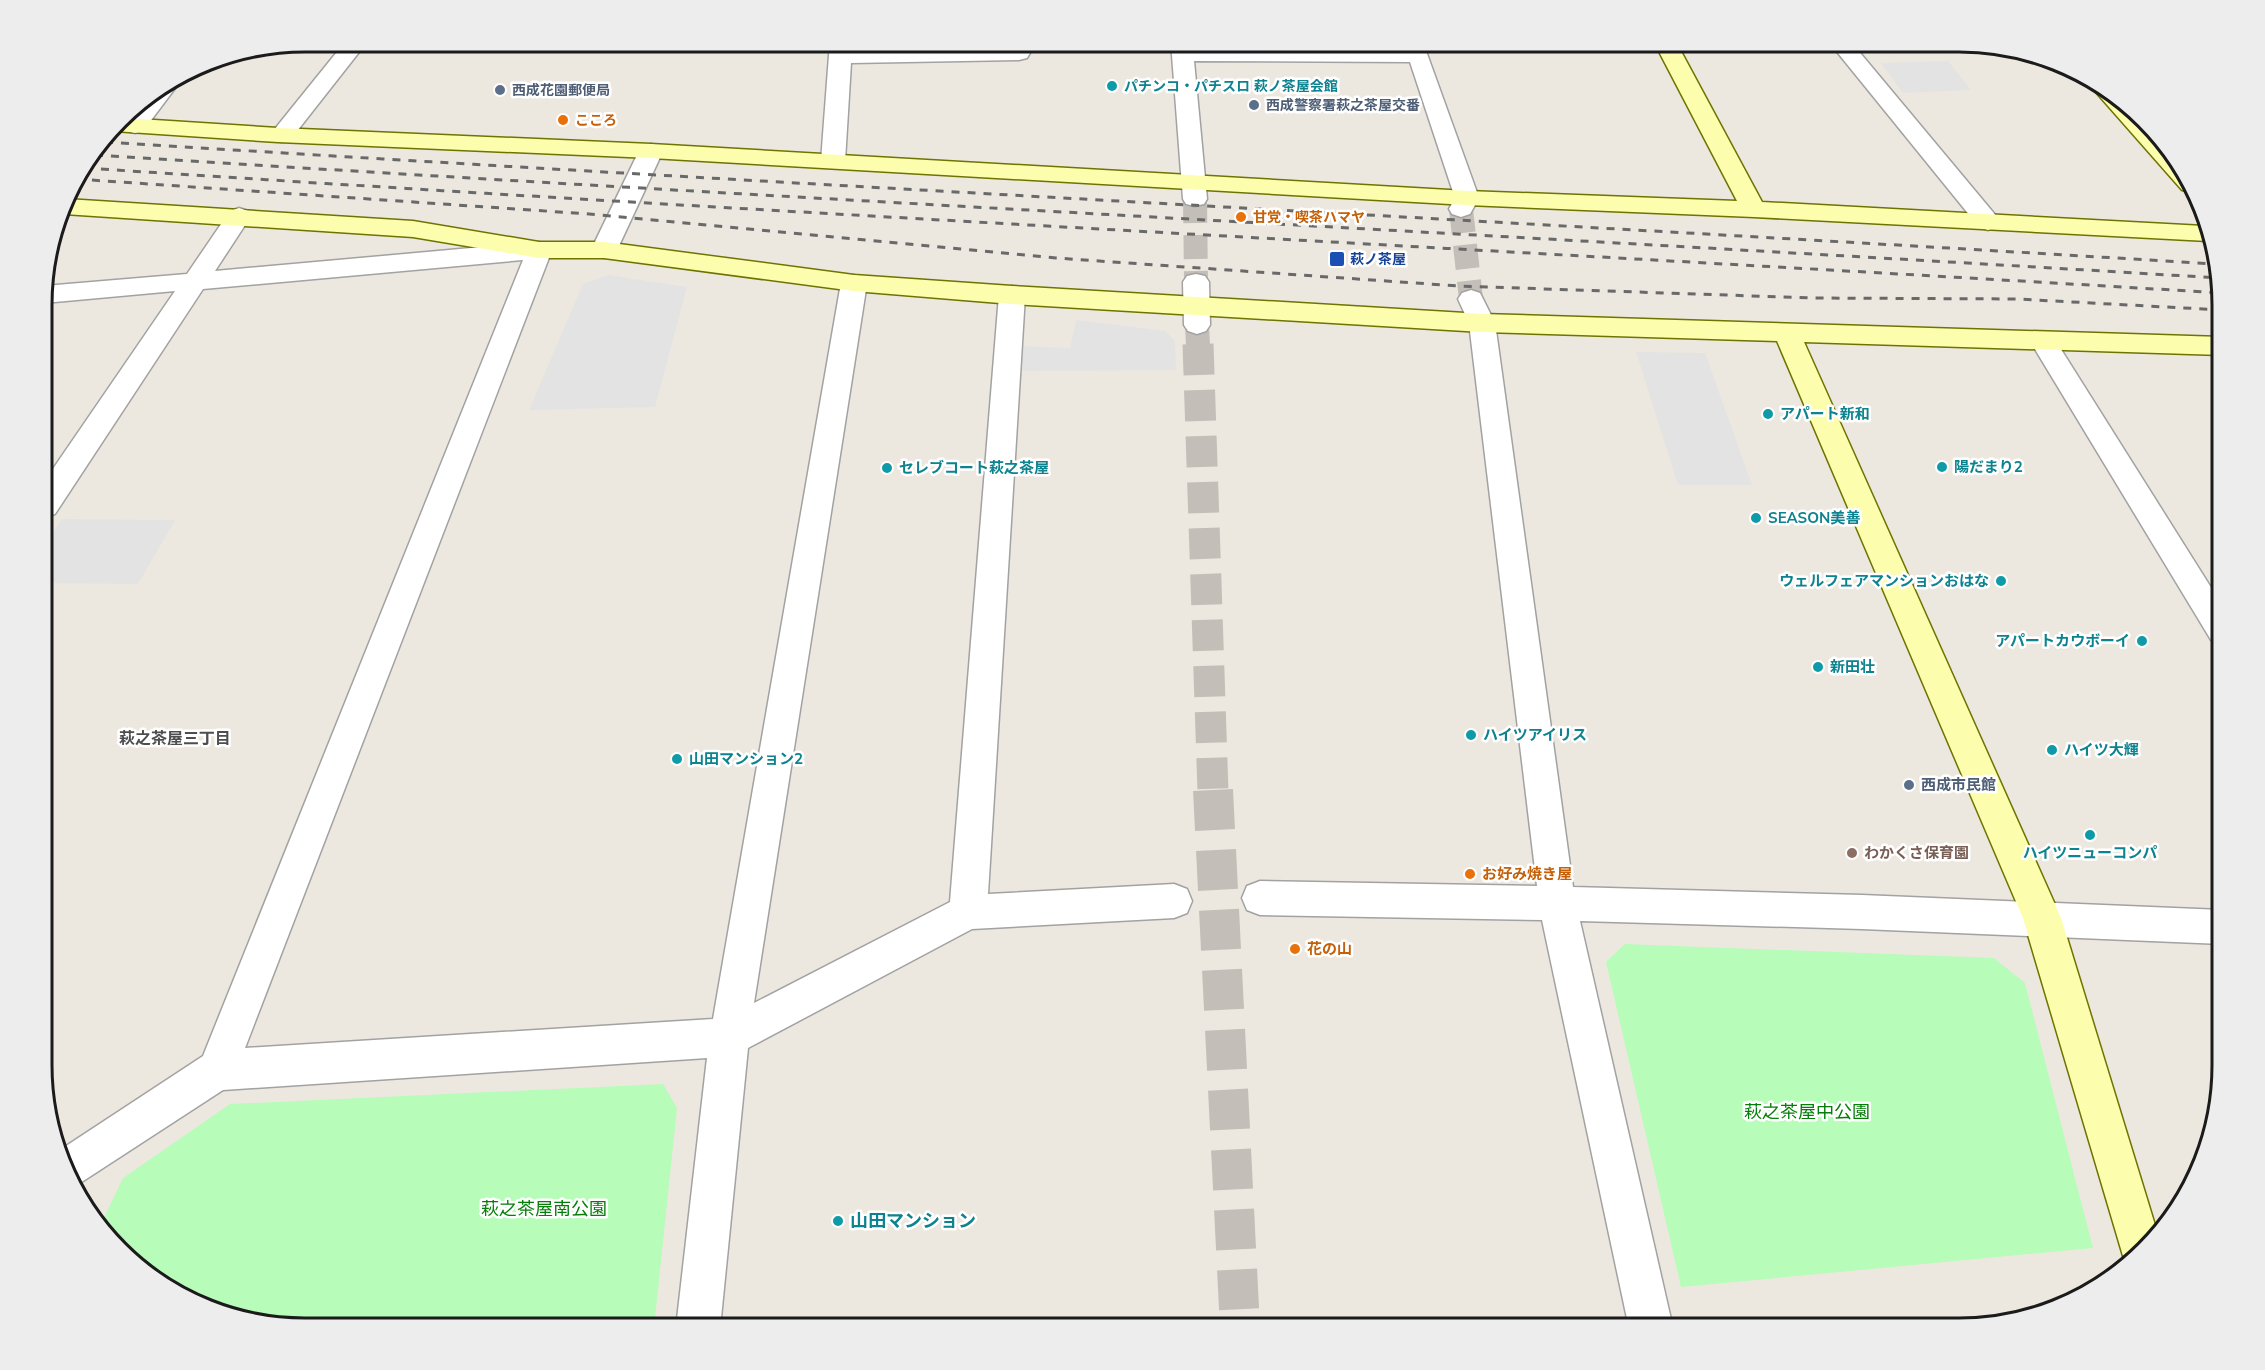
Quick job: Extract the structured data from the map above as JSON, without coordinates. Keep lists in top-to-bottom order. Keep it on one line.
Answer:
{"districts":["萩之茶屋三丁目"],"parks":["萩之茶屋中公園","萩之茶屋南公園"],"places":{"other":["パチンコ・パチスロ 萩ノ茶屋会館","西成花園郵便局","西成警察署萩之茶屋交番","こころ","甘党・喫茶ハマヤ","アパート新和","陽だまり2","セレブコート萩之茶屋","SEASON美善","ウェルフェアマンションおはな","アパートカウボーイ","新田壮","ハイツアイリス","ハイツ大輝","山田マンション2","西成市民館","ハイツニューコンパ","わかくさ保育園","お好み焼き屋","花の山","山田マンション"],"transit":["萩ノ茶屋"]}}
